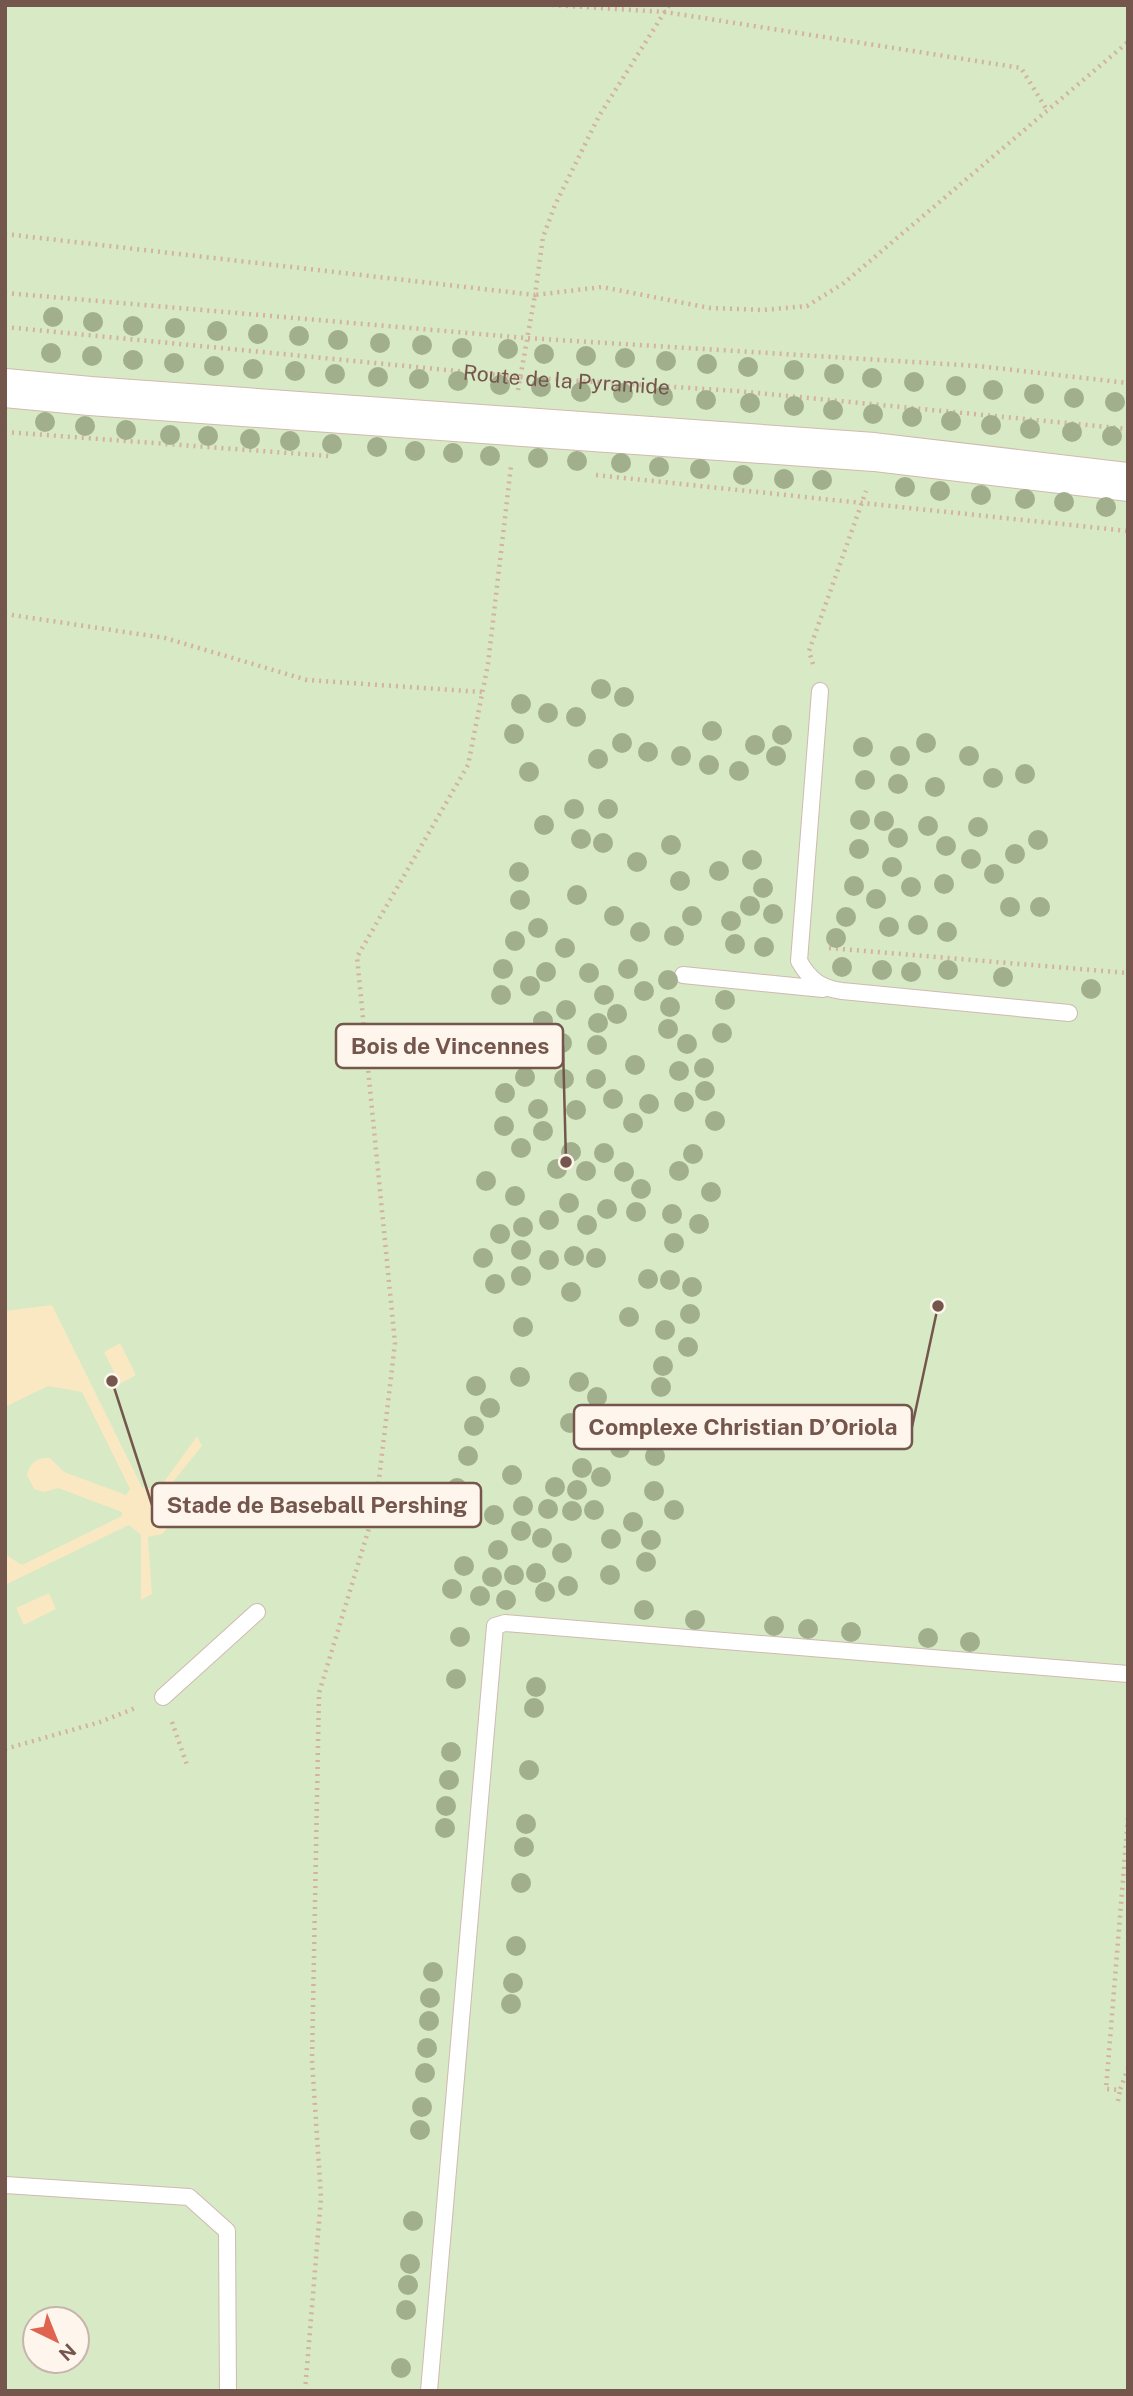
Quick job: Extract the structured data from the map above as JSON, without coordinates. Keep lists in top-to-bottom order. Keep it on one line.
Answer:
{"streets":{"path":["Route de la Pyramide"]},"places":["Bois de Vincennes","Complexe Christian D’Oriola","Stade de Baseball Pershing"],"north":"bottom right"}
